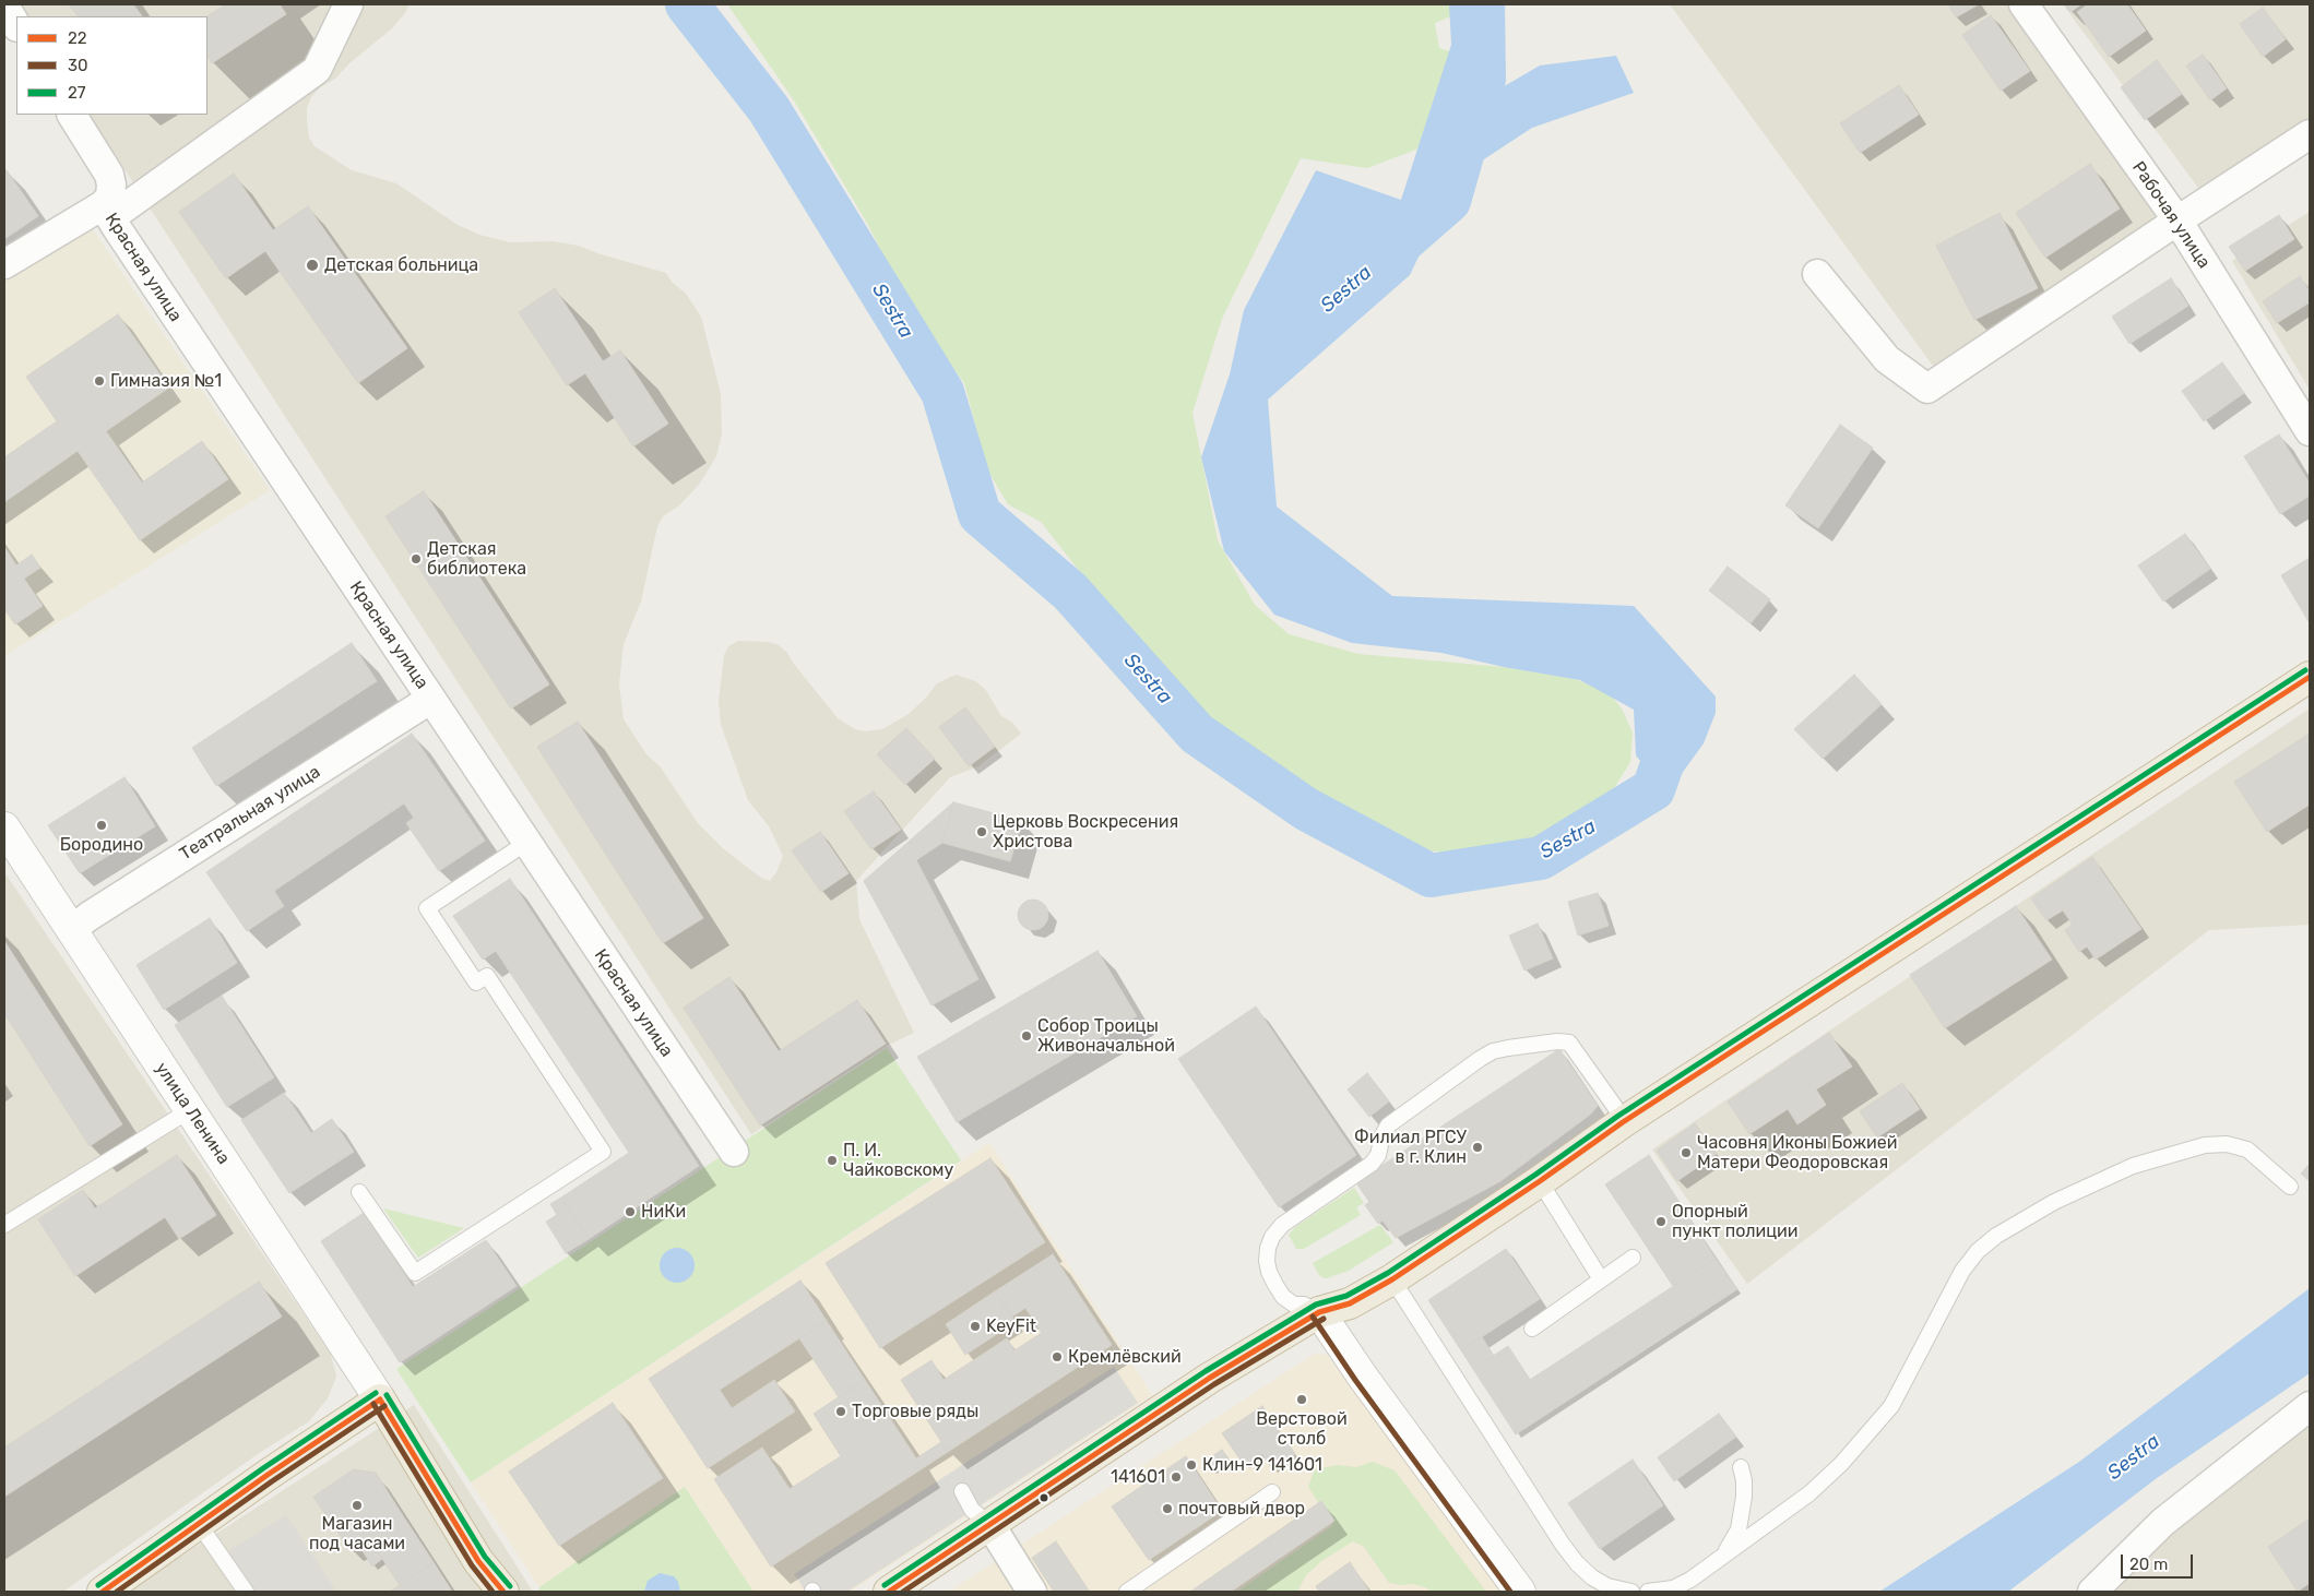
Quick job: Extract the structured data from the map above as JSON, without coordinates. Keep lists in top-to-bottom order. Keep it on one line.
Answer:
{"streets":{"street":["Рабочая улица","Красная улица","Театральная улица","улица Ленина"]},"crossings":[["Красная улица","Театральная улица"],["Театральная улица","улица Ленина"]],"water":["Sestra"],"places":["Детская больница","Гимназия №1","Детская библиотека","Бородино","Церковь Воскресения Христова","Собор Троицы Живоначальной","Филиал РГСУ в г. Клин","Часовня Иконы Божией Матери Феодоровская","П. И. Чайковскому","НиКи","Опорный пункт полиции","KeyFit","Кремлёвский","Верстовой столб","Tорговые ряды","Клин-9 141601","141601","Магазин под часами","почтовый двор"],"lines":["transit line 27","transit line 22","transit line 30"],"legend":["22","30","27"],"scale_bar":"20 m"}
